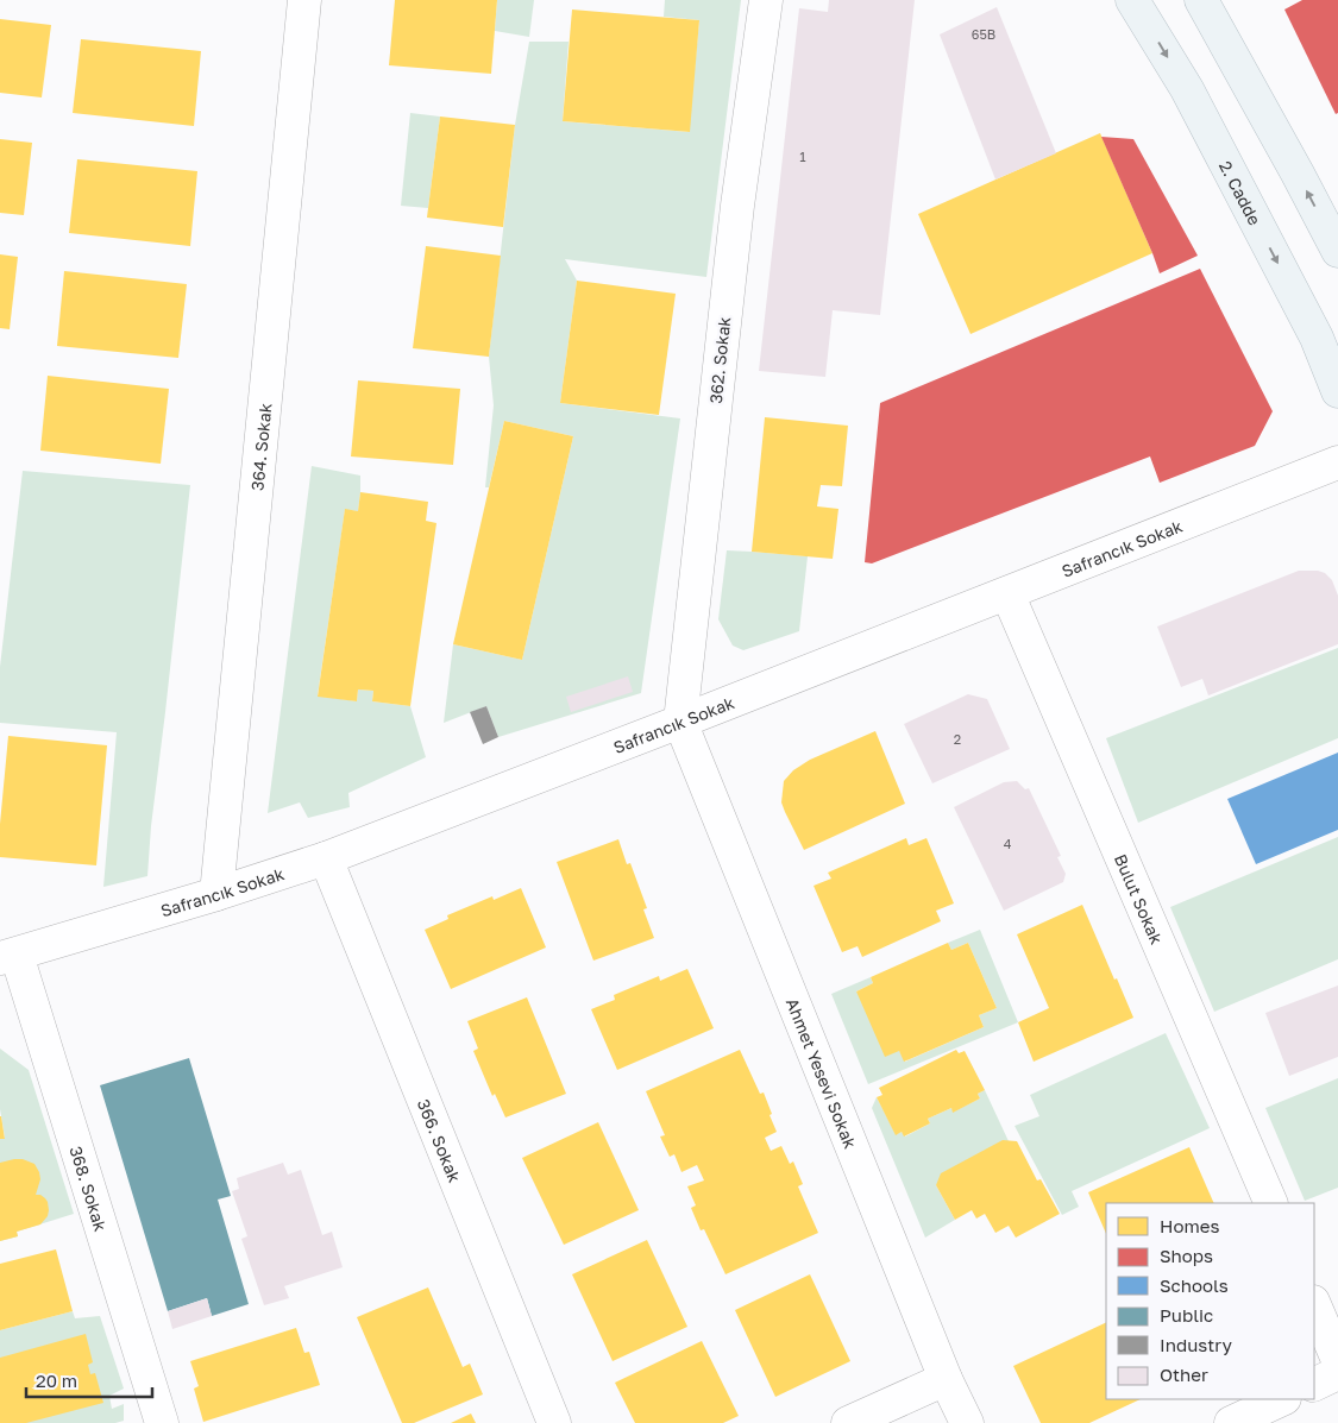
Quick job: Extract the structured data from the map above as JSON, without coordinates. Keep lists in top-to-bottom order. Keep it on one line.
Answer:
{"streets":{"main road":["2. Cadde"],"street":["362. Sokak","364. Sokak","Safrancık Sokak","Bulut Sokak","Ahmet Yesevi Sokak","366. Sokak","368. Sokak"]},"crossings":[["362. Sokak","Safrancık Sokak"],["362. Sokak","Ahmet Yesevi Sokak"],["364. Sokak","Safrancık Sokak"],["Safrancık Sokak","Bulut Sokak"],["Safrancık Sokak","Ahmet Yesevi Sokak"],["Safrancık Sokak","366. Sokak"],["Safrancık Sokak","368. Sokak"]],"house_numbers":["65B","1","2","4"],"legend":["Homes","Shops","Schools","Public","Industry","Other"],"scale_bar":"20 m"}
